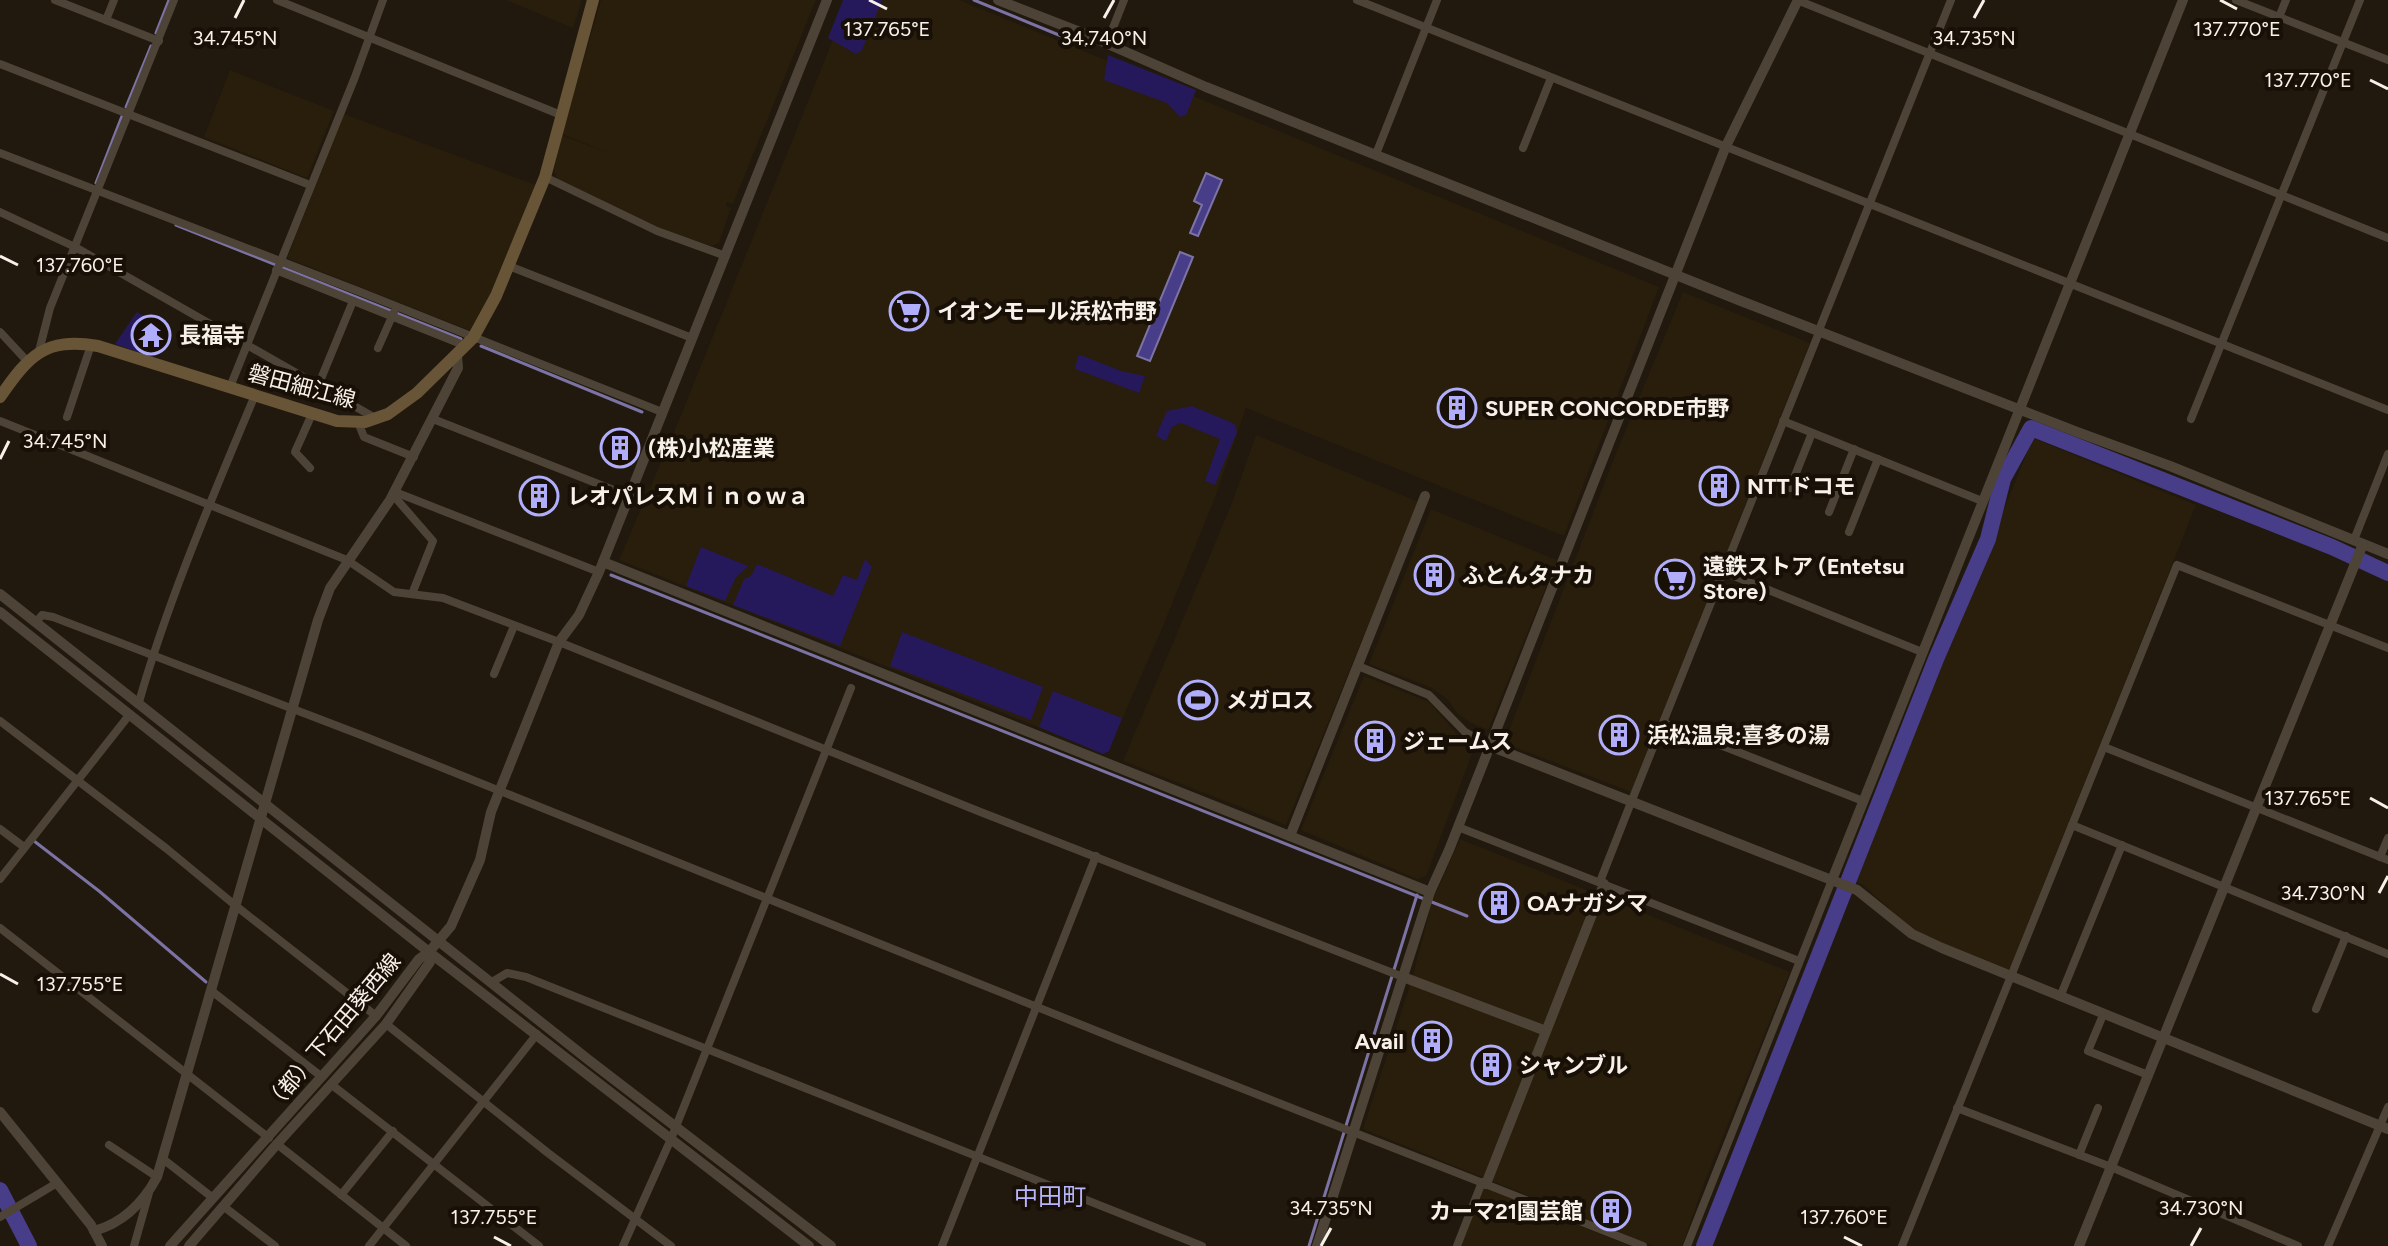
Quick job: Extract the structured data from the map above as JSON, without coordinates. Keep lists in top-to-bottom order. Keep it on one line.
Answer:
{"streets":{"main road":["磐田細江線"],"street":["（都）下石田葵西線"]},"districts":["中田町"],"places":{"supermarket":["イオンモール浜松市野","遠鉄ストア (Entetsu Store)"],"temple":["長福寺"],"building":["SUPER CONCORDE市野","(株)小松産業","NTTドコモ","レオパレスＭｉｎｏｗａ","ふとんタナカ","浜松温泉;喜多の湯","ジェームス","OAナガシマ","Avail","シャンブル","カーマ21園芸館"],"sports":["メガロス"]},"coordinates":["137.765°E","137.770°E","34.745°N","34.740°N","34.735°N","137.760°E","34.730°N","137.755°E"]}
